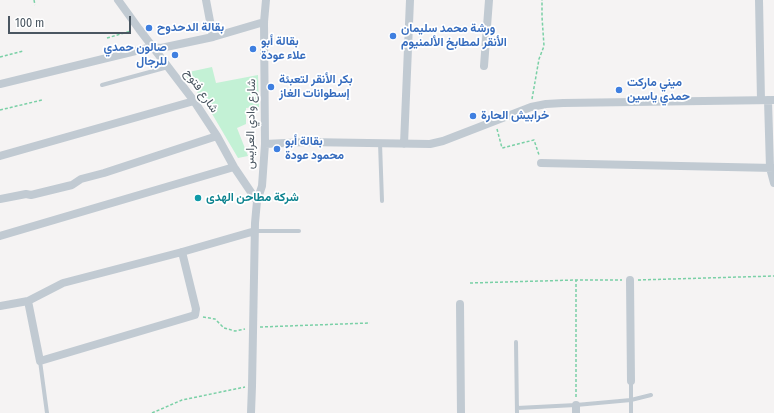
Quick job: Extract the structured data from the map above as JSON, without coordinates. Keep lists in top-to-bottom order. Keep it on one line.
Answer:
{"streets":{"street":["شارع فتوح","شارع وادي العرايس"]},"crossings":[["شارع فتوح","شارع وادي العرايس"]],"places":["بقالة الدحدوح","ورشة محمد سليمان الأنقر لمطابخ الألمنيوم","بقالة أبو علاء عودة","صالون حمدي للرجال","بكر الأنقر لتعبئة إسطوانات الغاز","ميني ماركت حمدي ياسين","خرابيش الحارة","بقالة أبو محمود عودة","شركة مطاحن الهدى"],"scale_bar":"100 m"}
